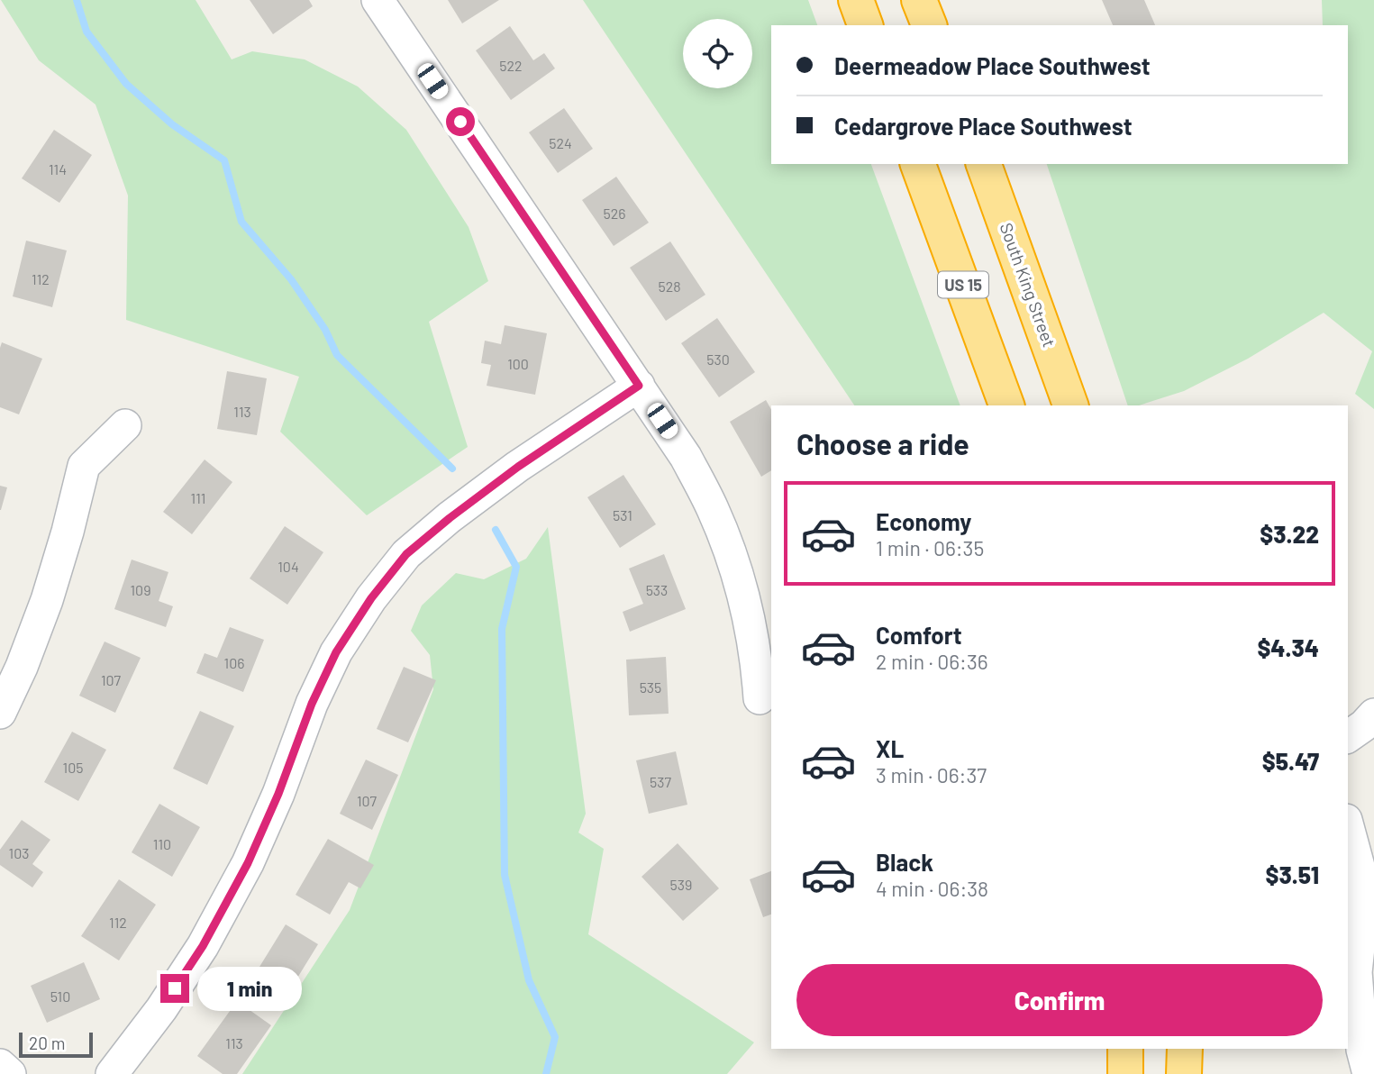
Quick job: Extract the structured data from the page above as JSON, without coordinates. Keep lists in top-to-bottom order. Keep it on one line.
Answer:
{"streets":{"highway":["US 15","South King Street"]},"house_numbers":["522","524","114","526","112","528","530","100","113","111","531","104","109","533","106","107","535","105","537","107","110","103","539","112","510","113"],"scale_bar":"20 m","page":{"banner":["Deermeadow Place Southwest","Cedargrove Place Southwest"],"heading":"Choose a ride","list":[{"name":"Economy","note":"1 min · 06:35","value":"$3.22"},{"name":"Comfort","note":"2 min · 06:36","value":"$4.34"},{"name":"XL","note":"3 min · 06:37","value":"$5.47"},{"name":"Black","note":"4 min · 06:38","value":"$3.51"}],"buttons":"Confirm","bubble":"1 min","scale":"20 m"}}
